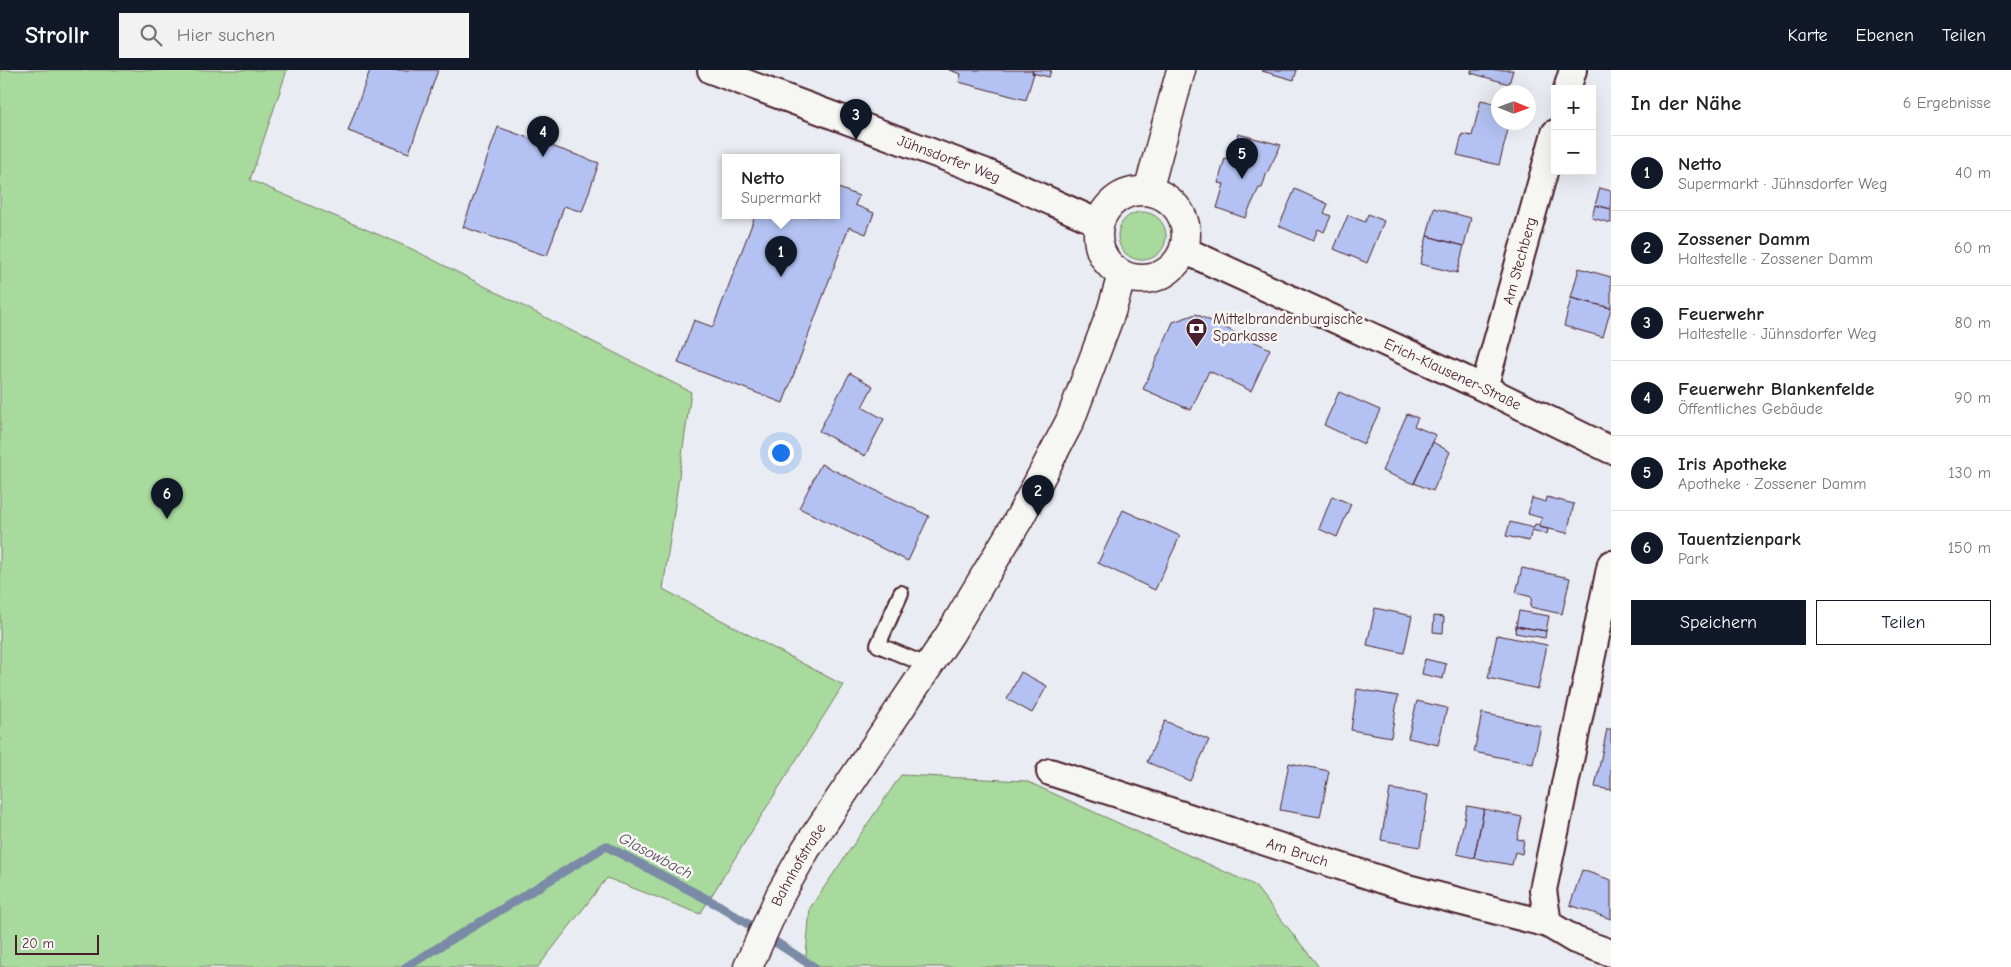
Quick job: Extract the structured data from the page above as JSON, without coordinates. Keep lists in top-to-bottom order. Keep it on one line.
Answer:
{"streets":{"main road":["Bahnhofstraße"],"street":["Jühnsdorfer Weg","Am Stechberg","Erich-Klausener-Straße","Am Bruch"]},"crossings":[["Jühnsdorfer Weg","Erich-Klausener-Straße"],["Jühnsdorfer Weg","Bahnhofstraße"],["Am Stechberg","Erich-Klausener-Straße"],["Erich-Klausener-Straße","Bahnhofstraße"]],"water":["Glasowbach"],"places":{"bank":["Mittelbrandenburgische Sparkasse"]},"scale_bar":"20 m","north":"right","page":{"header":"Strollr","search":"Hier suchen","nav":["Karte","Ebenen","Teilen"],"heading":["In der Nähe","6 Ergebnisse"],"map_buttons":["+","−"],"pins":["3","4","5","1","2","6"],"list":[{"mark":"1","name":"Netto","note":"Supermarkt · Jühnsdorfer Weg","value":"40 m"},{"mark":"2","name":"Zossener Damm","note":"Haltestelle · Zossener Damm","value":"60 m"},{"mark":"3","name":"Feuerwehr","note":"Haltestelle · Jühnsdorfer Weg","value":"80 m"},{"mark":"4","name":"Feuerwehr Blankenfelde","note":"Öffentliches Gebäude","value":"90 m"},{"mark":"5","name":"Iris Apotheke","note":"Apotheke · Zossener Damm","value":"130 m"},{"mark":"6","name":"Tauentzienpark","note":"Park","value":"150 m"}],"popup":["Netto","Supermarkt"],"buttons":["Speichern","Teilen"],"scale":"20 m"}}
